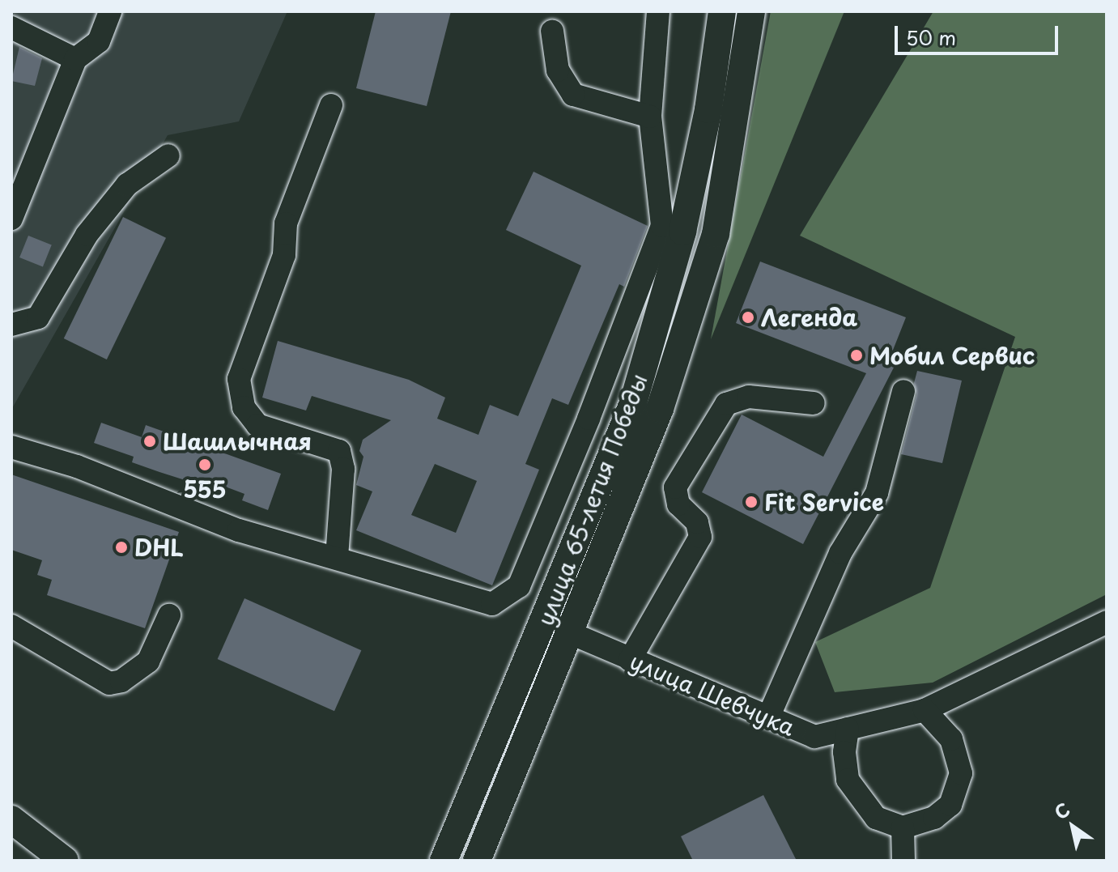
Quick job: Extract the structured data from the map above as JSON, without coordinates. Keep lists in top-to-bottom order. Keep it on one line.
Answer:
{"streets":{"main road":["улица 65-летия Победы"],"street":["улица Шевчука"]},"crossings":[["улица 65-летия Победы","улица Шевчука"]],"places":["Легенда","Мобил Сервис","Шашлычная","555","Fit Service","DHL"],"scale_bar":"50 m","north":"top left"}
